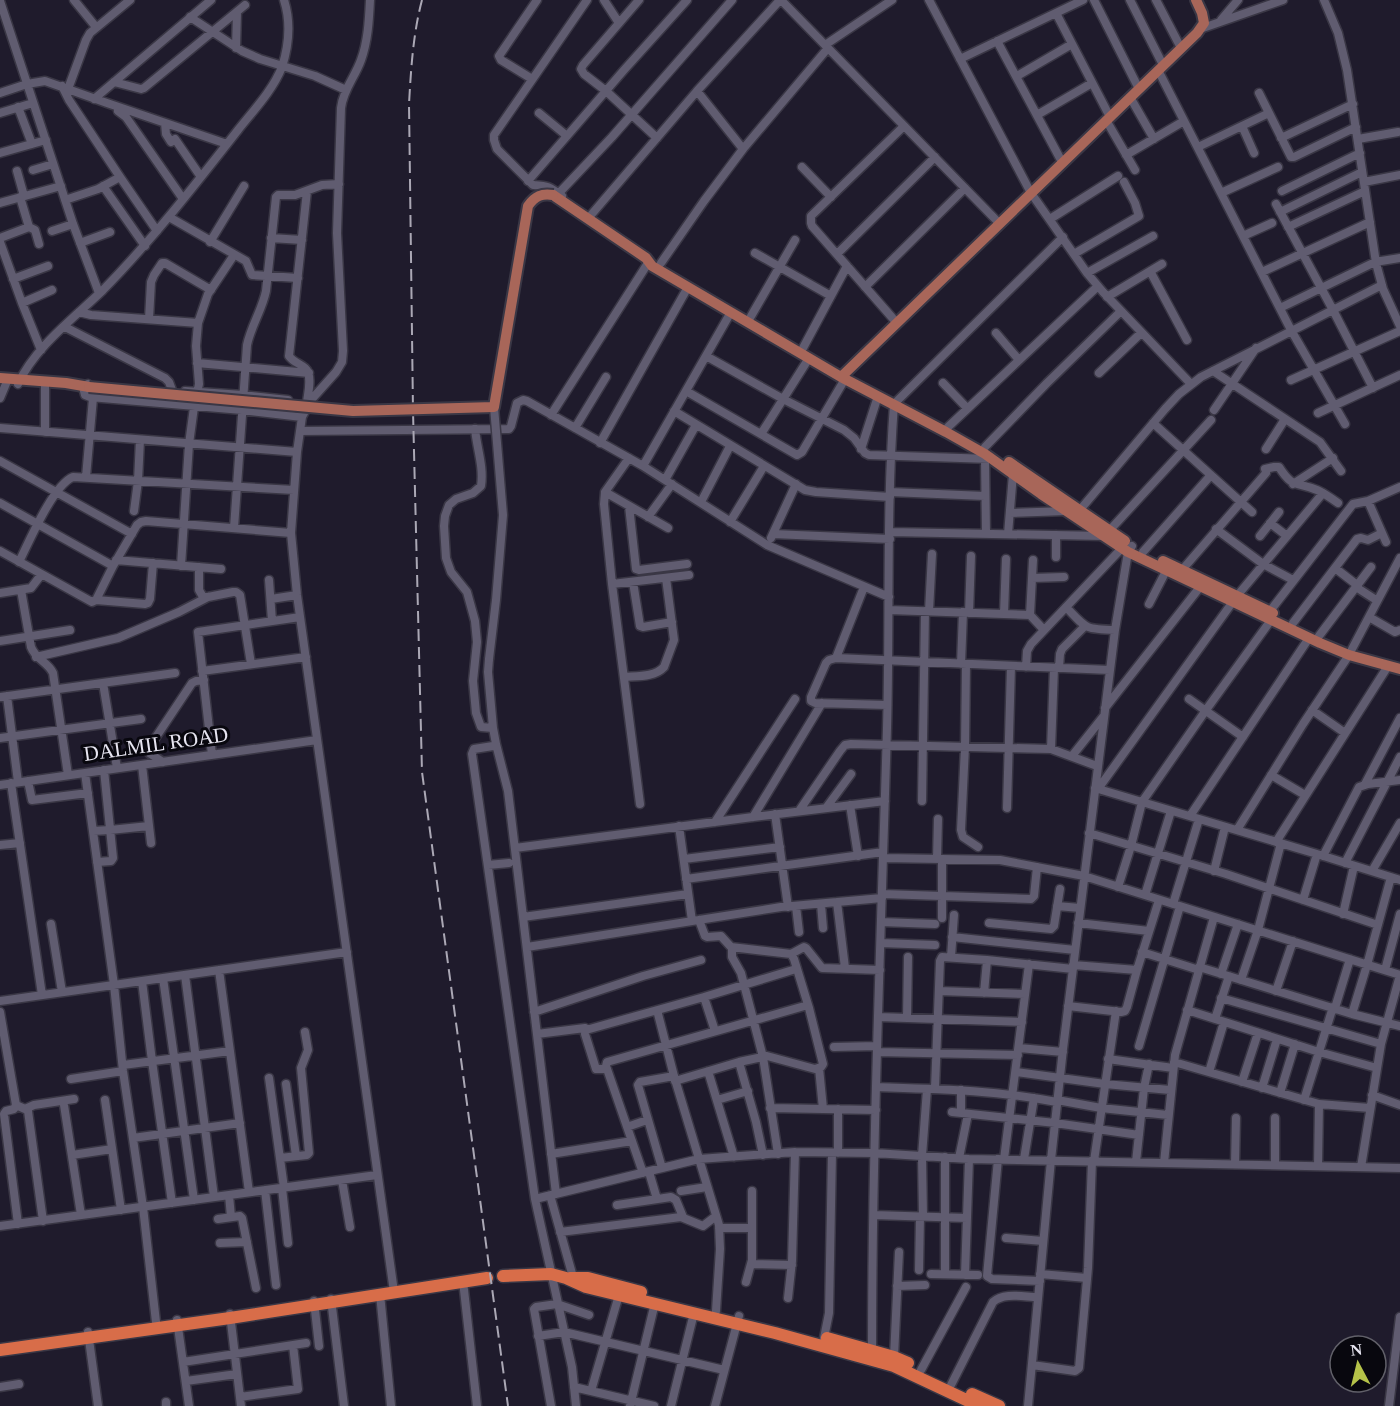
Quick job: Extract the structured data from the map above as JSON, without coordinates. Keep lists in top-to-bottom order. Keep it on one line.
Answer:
{"streets":{"street":["DALMIL ROAD"]},"north":"top"}
